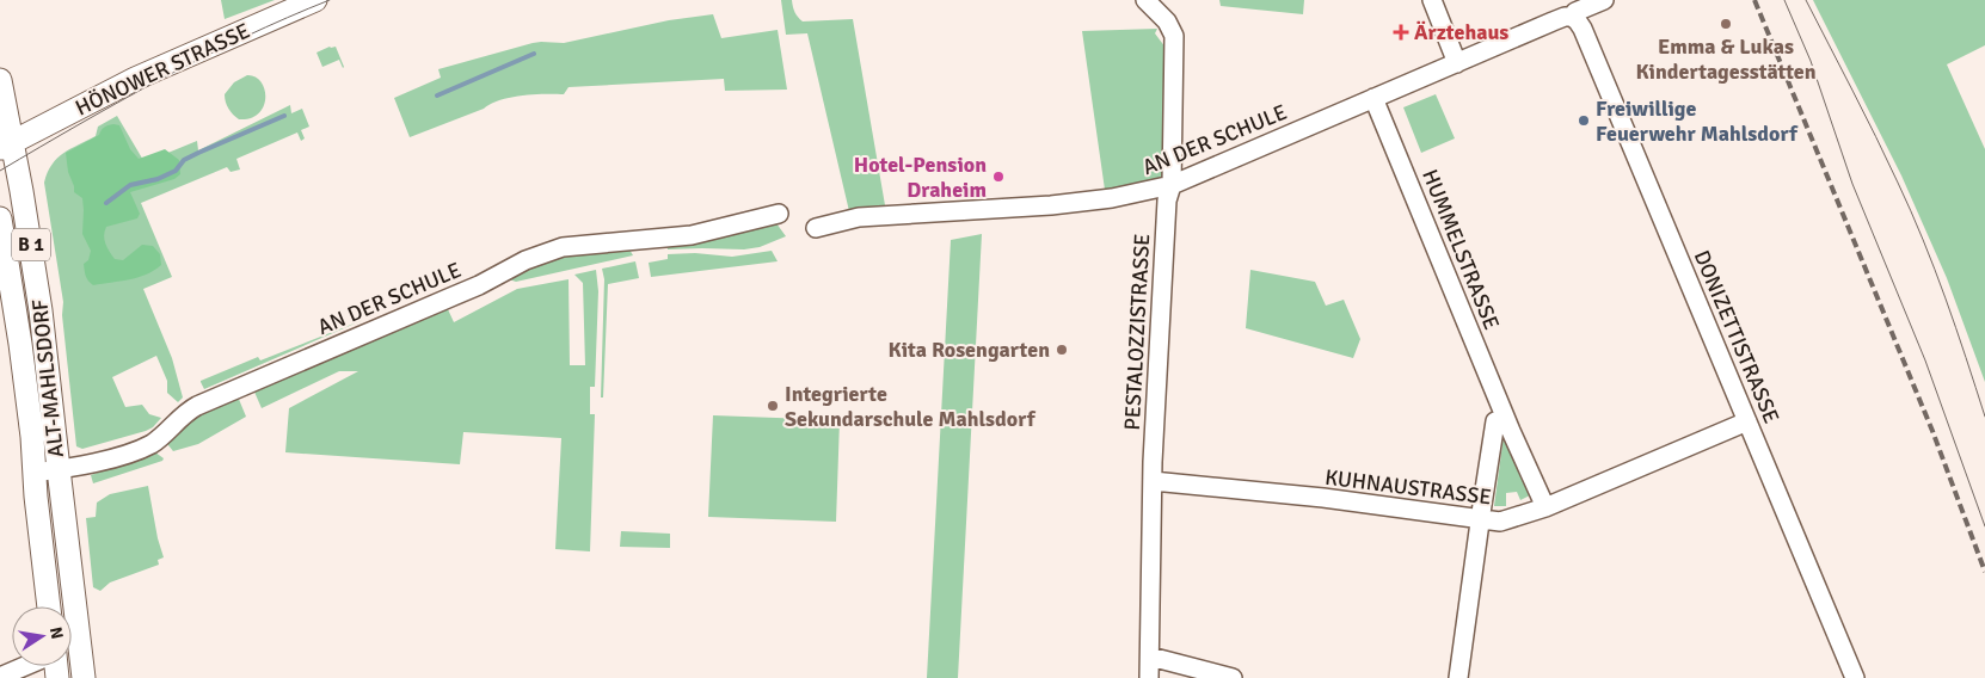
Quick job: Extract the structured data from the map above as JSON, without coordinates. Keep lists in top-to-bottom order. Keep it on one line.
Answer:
{"streets":{"main road":["HÖNOWER STRASSE","B 1","ALT-MAHLSDORF"],"street":["AN DER SCHULE","HUMMELSTRASSE","PESTALOZZISTRASSE","DONIZETTISTRASSE","KUHNAUSTRASSE"]},"crossings":[["HÖNOWER STRASSE","ALT-MAHLSDORF"],["AN DER SCHULE","HUMMELSTRASSE"],["AN DER SCHULE","PESTALOZZISTRASSE"],["AN DER SCHULE","DONIZETTISTRASSE"],["AN DER SCHULE","ALT-MAHLSDORF"],["HUMMELSTRASSE","KUHNAUSTRASSE"],["PESTALOZZISTRASSE","KUHNAUSTRASSE"],["DONIZETTISTRASSE","KUHNAUSTRASSE"]],"places":{"other":["Emma & Lukas Kindertagesstätten","Freiwillige Feuerwehr Mahlsdorf","Hotel-Pension Draheim","Kita Rosengarten","Integrierte Sekundarschule Mahlsdorf"],"health":["Ärztehaus"]},"north":"right"}
